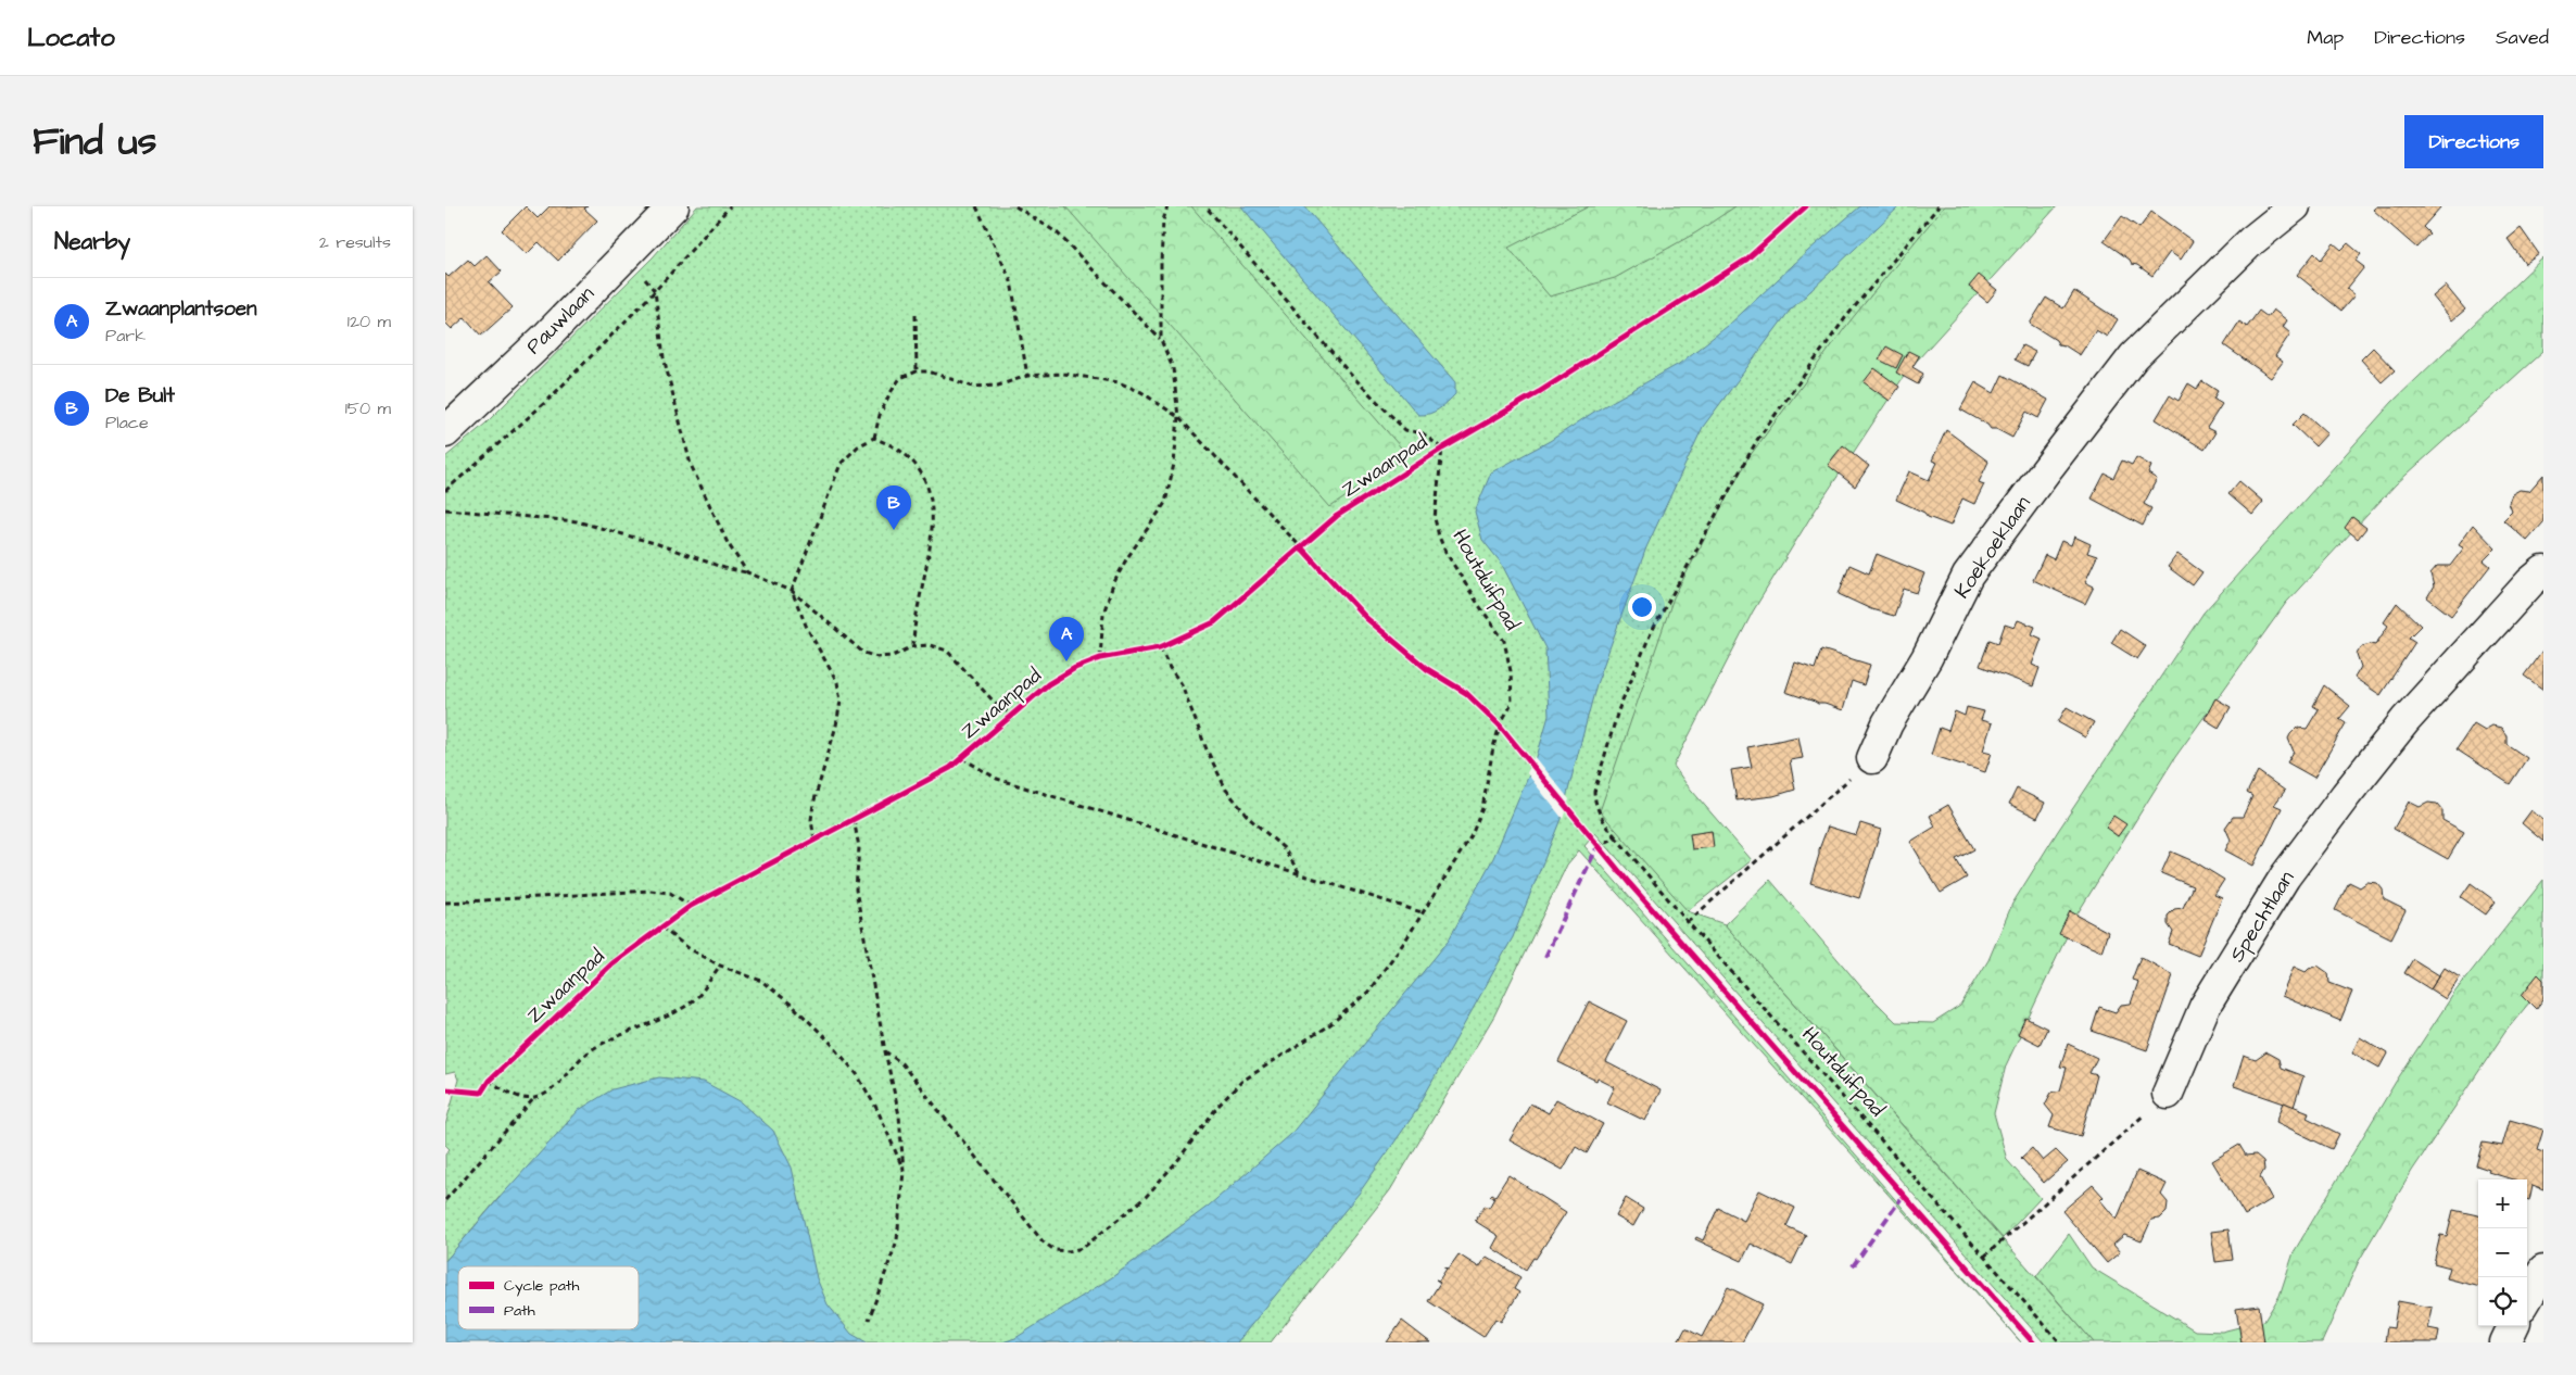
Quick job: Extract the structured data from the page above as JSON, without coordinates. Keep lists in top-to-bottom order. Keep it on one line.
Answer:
{"streets":{"street":["Pauwlaan","Koekoeklaan","Spechtlaan"],"path":["Houtduifpad"],"cycle path":["Zwaanpad"]},"crossings":[["Zwaanpad","Houtduifpad"]],"legend":["Cycle path","Path"],"page":{"header":"Locato","nav":["Map","Directions","Saved"],"title":"Find us","buttons":"Directions","heading":["Nearby","2 results"],"list":[{"mark":"A","name":"Zwaanplantsoen","note":"Park","value":"120 m"},{"mark":"B","name":"De Bult","note":"Place","value":"150 m"}],"pins":["B","A"],"map_buttons":["+","−"]}}
